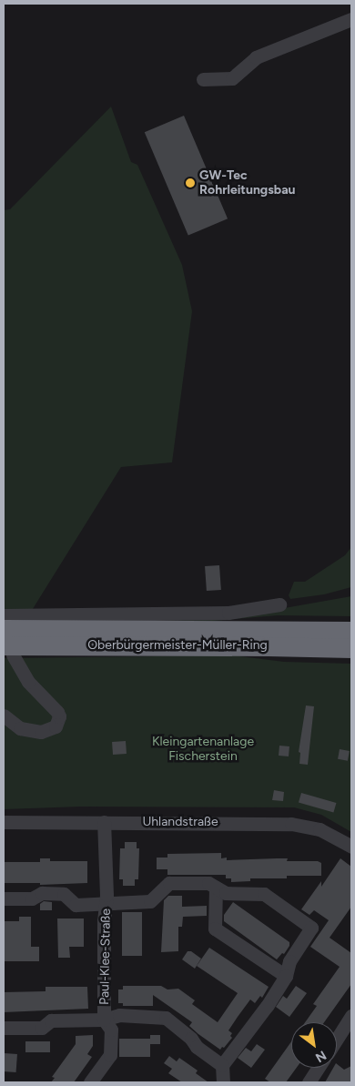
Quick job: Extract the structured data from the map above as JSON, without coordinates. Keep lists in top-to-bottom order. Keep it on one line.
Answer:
{"streets":{"highway":["Oberbürgermeister-Müller-Ring"],"street":["Uhlandstraße","Paul-Klee-Straße"]},"crossings":[["Uhlandstraße","Paul-Klee-Straße"]],"parks":["Kleingartenanlage Fischerstein"],"places":["GW-Tec Rohrleitungsbau"],"north":"bottom right"}
